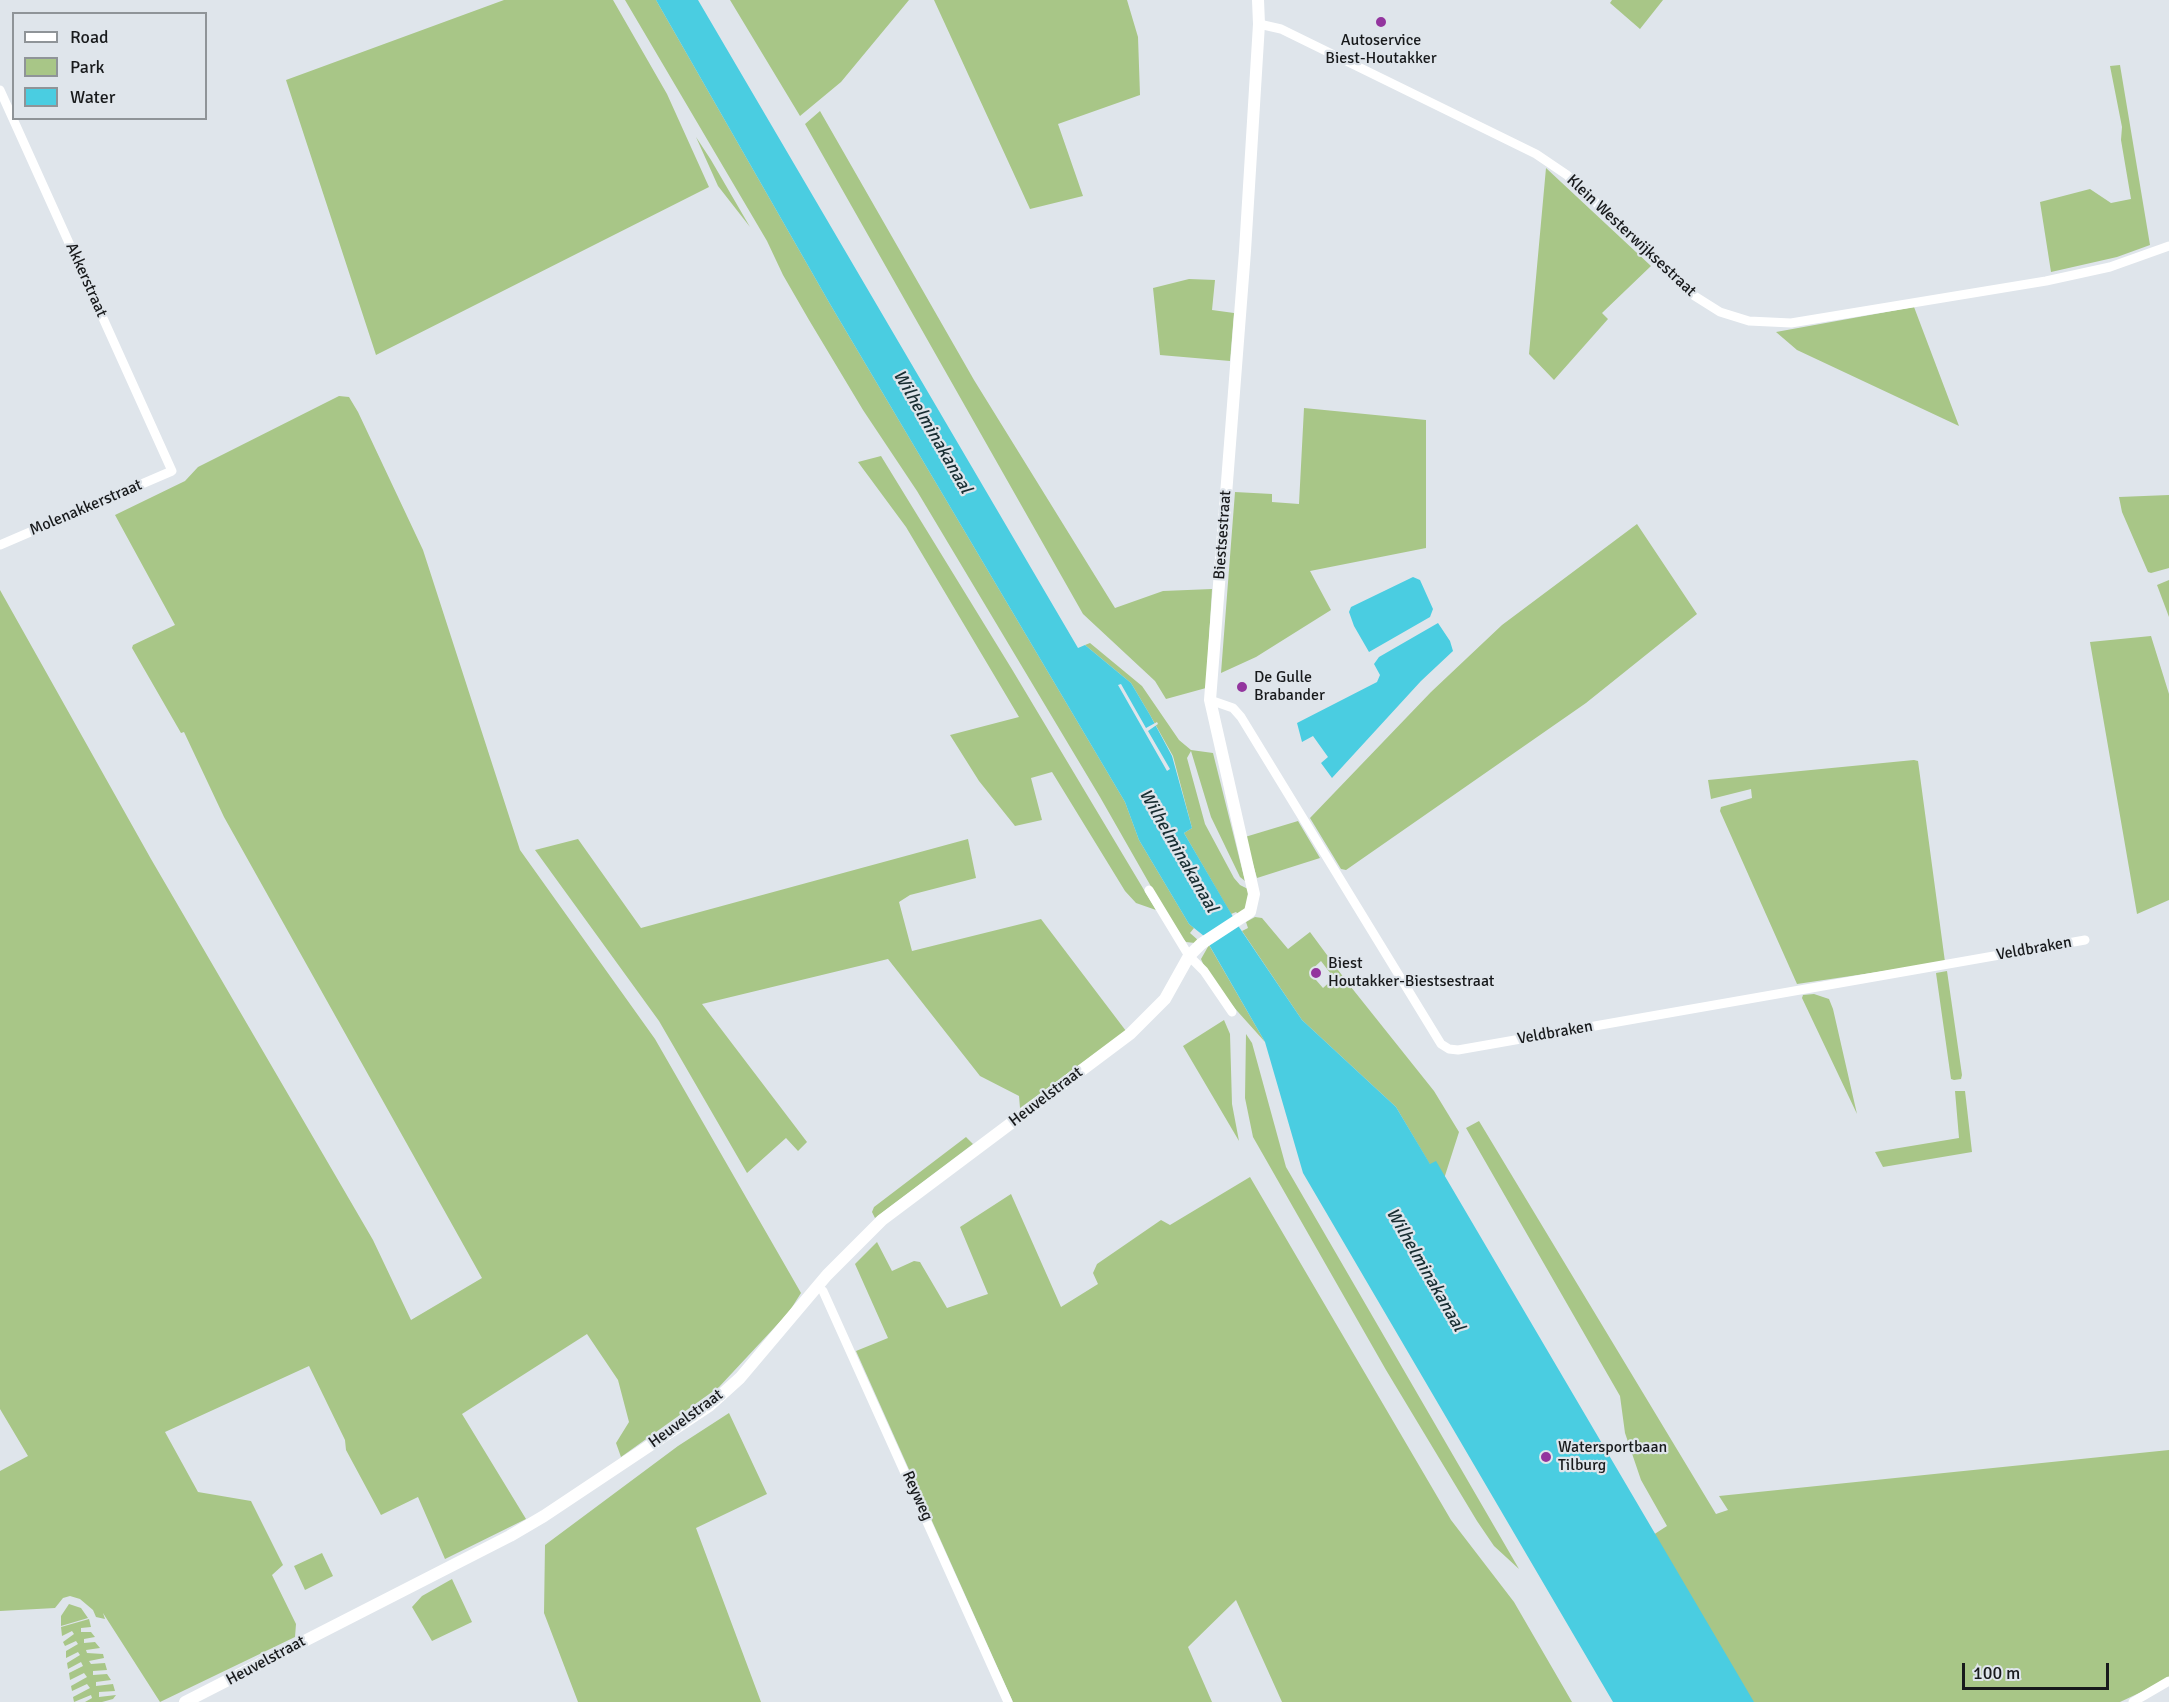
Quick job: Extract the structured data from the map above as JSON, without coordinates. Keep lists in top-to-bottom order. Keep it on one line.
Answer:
{"streets":{"street":["Klein Westerwijksestraat","Akkerstraat","Molenakkerstraat","Biestsestraat","Veldbraken","Heuvelstraat","Reyweg"]},"crossings":[["Klein Westerwijksestraat","Biestsestraat"],["Akkerstraat","Molenakkerstraat"],["Biestsestraat","Veldbraken"],["Biestsestraat","Heuvelstraat"]],"water":["Wilhelminakanaal"],"places":["Autoservice Biest-Houtakker","De Gulle Brabander","Biest Houtakker-Biestsestraat","Watersportbaan Tilburg"],"legend":["Road","Park","Water"],"scale_bar":"100 m"}
